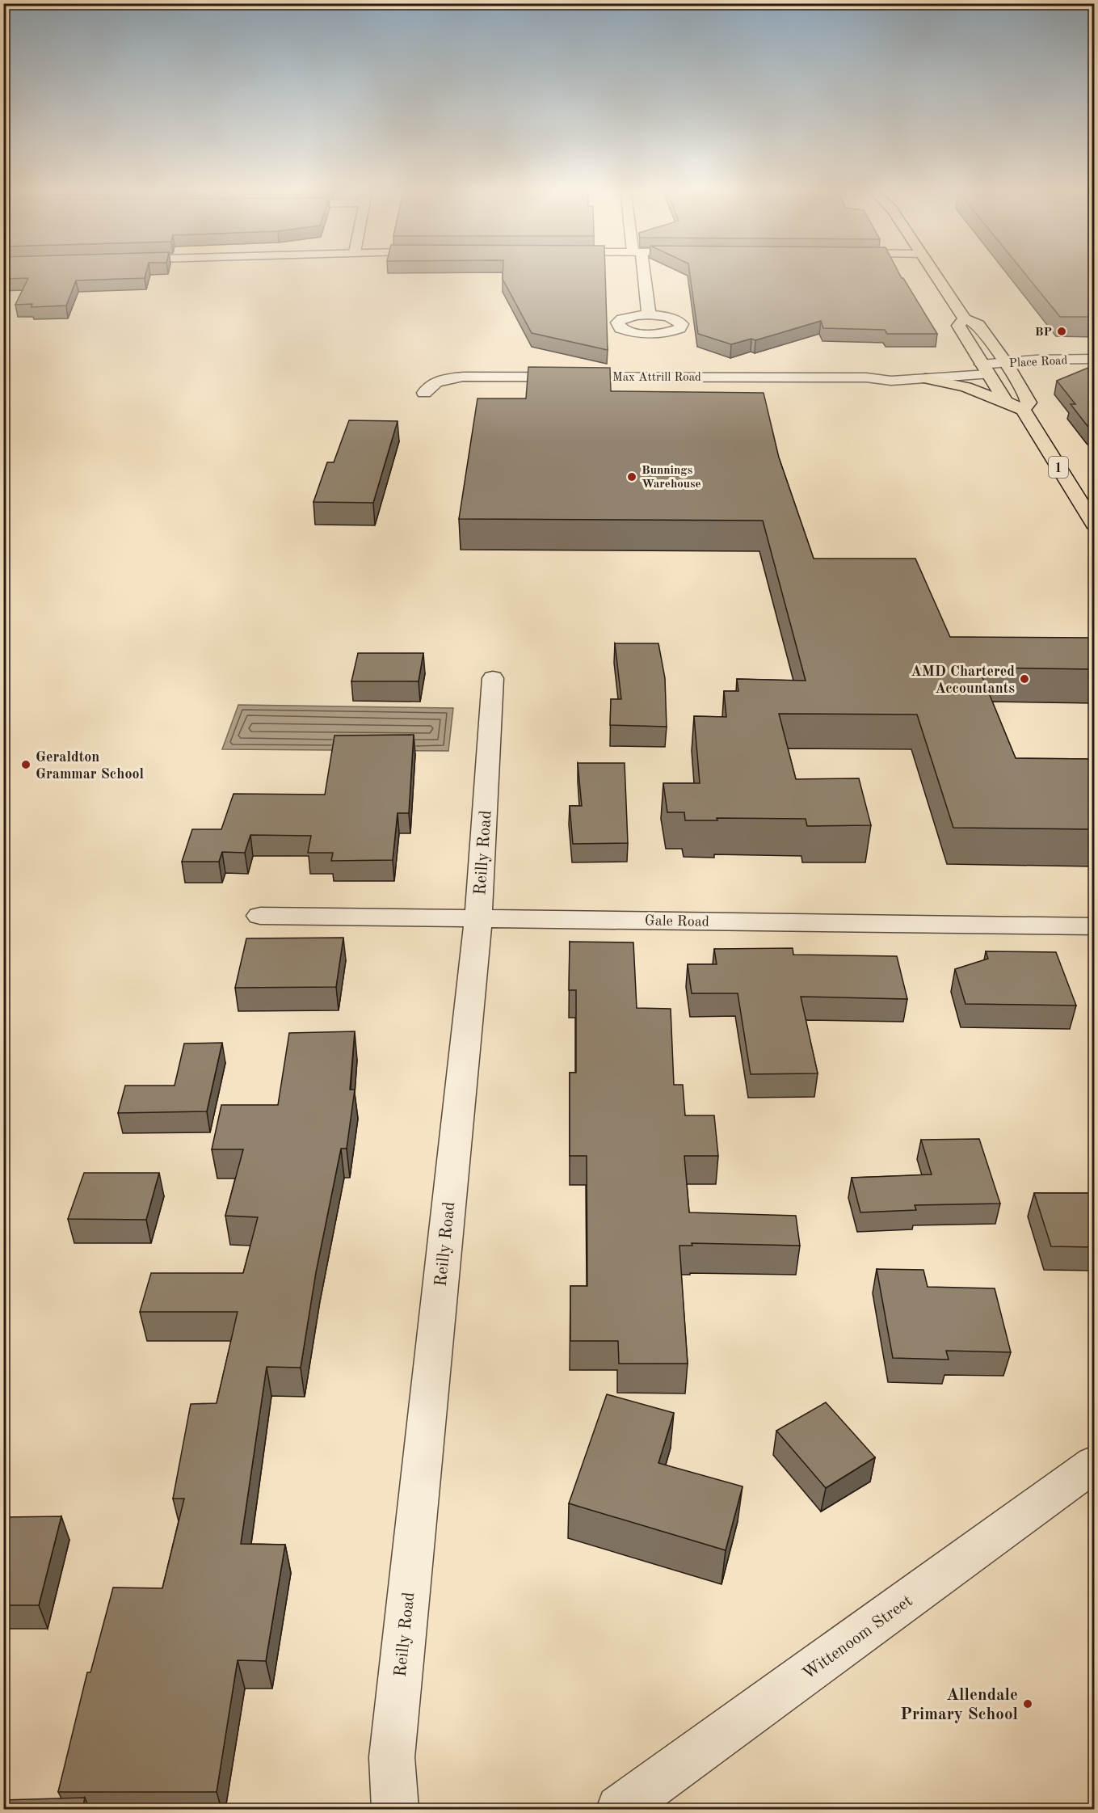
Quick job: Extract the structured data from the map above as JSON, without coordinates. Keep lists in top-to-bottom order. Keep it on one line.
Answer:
{"streets":{"highway":["1"],"street":["Place Road","Max Attrill Road","Reilly Road","Gale Road","Wittenoom Street"]},"crossings":[["Place Road","Max Attrill Road"],["Place Road","1"],["Reilly Road","Gale Road"]],"places":["BP","Bunnings Warehouse","AMD Chartered Accountants","Geraldton Grammar School","Allendale Primary School"]}
